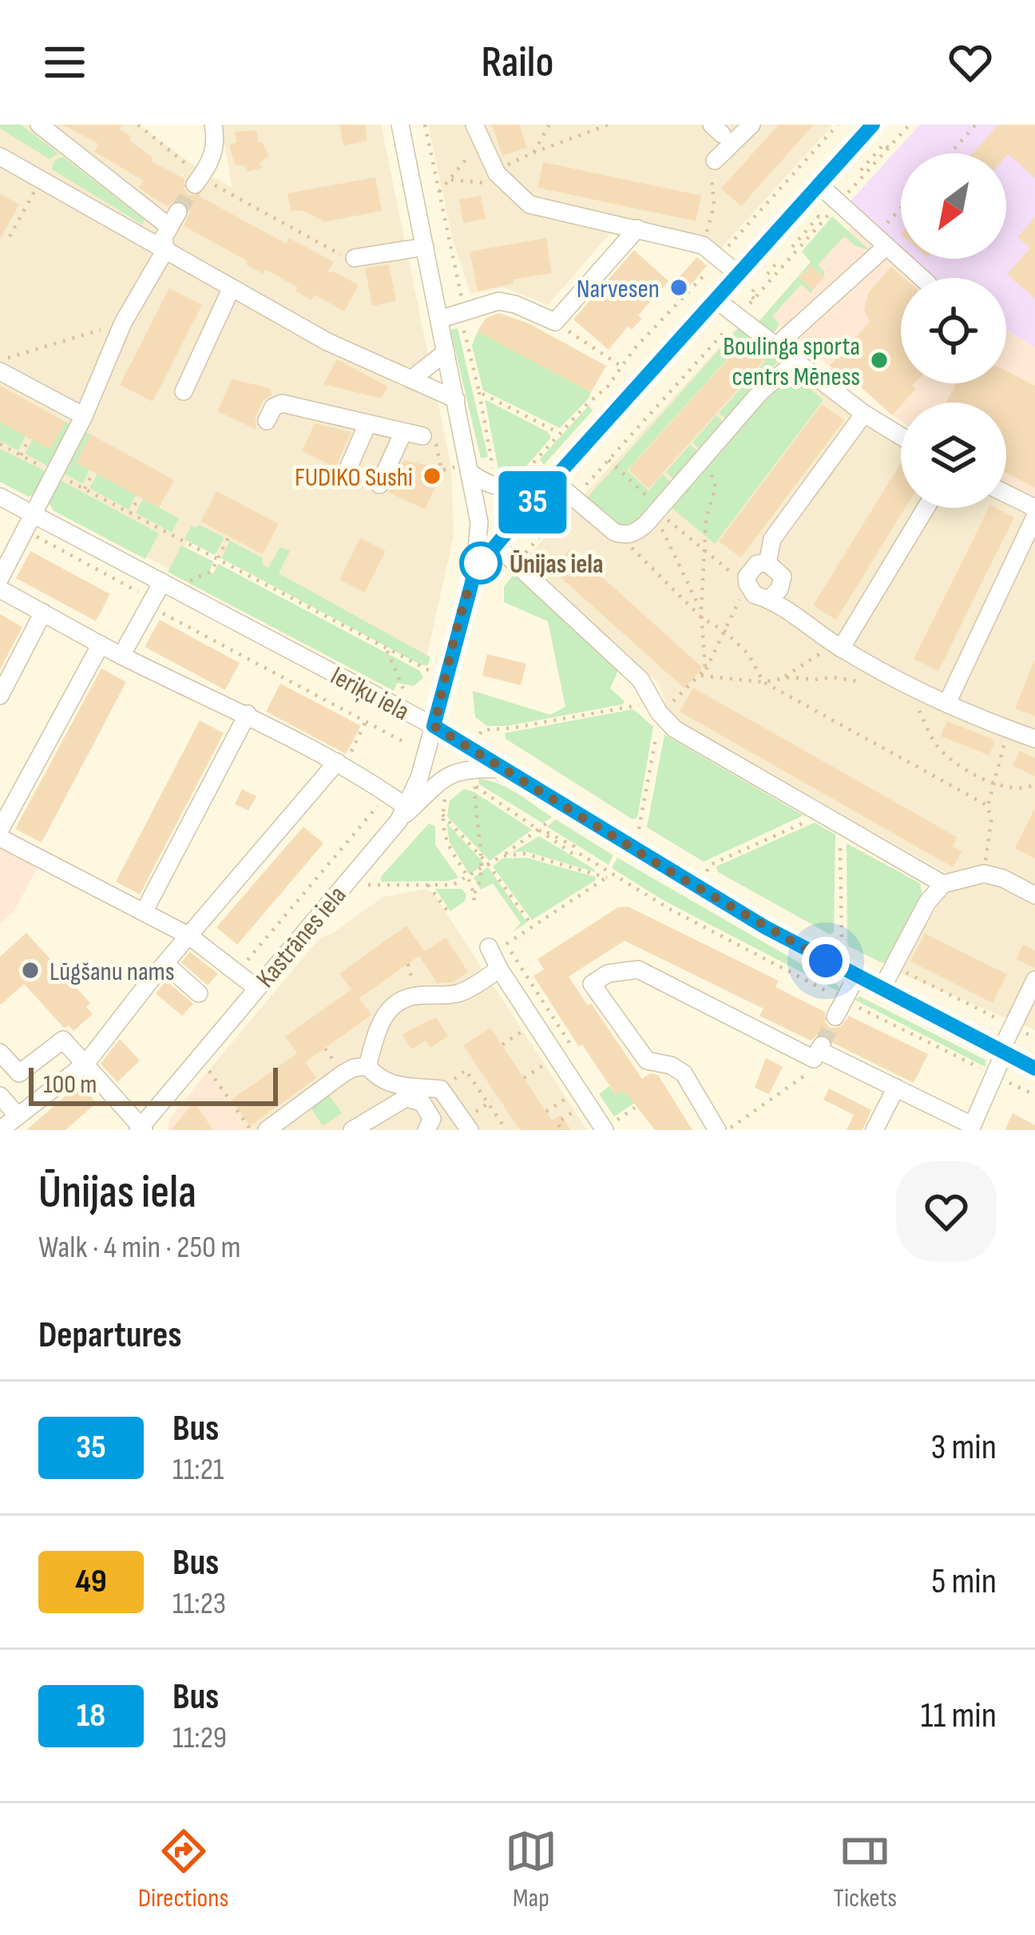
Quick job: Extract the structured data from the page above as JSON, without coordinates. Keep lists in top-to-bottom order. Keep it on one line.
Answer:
{"streets":{"main road":["Ieriķu iela"],"street":["Kastrānes iela"]},"crossings":[["Ieriķu iela","Kastrānes iela"]],"places":["Narvesen","Boulinga sporta centrs Mēness","FUDIKO Sushi","Ūnijas iela","Lūgšanu nams"],"lines":["bus line 35"],"scale_bar":"100 m","north":"bottom left","page":{"header":"Railo","on_map":"35","scale":"100 m","heading":[["Ūnijas iela","Walk · 4 min · 250 m"],"Departures"],"list":[{"mark":"35","name":"Bus","note":"11:21","value":"3 min"},{"mark":"49","name":"Bus","note":"11:23","value":"5 min"},{"mark":"18","name":"Bus","note":"11:29","value":"11 min"}],"tabs":["Directions","Map","Tickets"]}}
